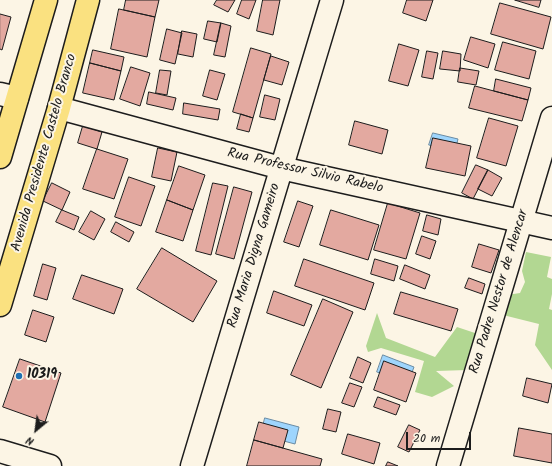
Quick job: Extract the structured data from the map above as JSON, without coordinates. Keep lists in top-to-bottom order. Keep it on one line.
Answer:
{"streets":{"main road":["Avenida Presidente Castelo Branco"],"street":["Rua Professor Silvio Rabelo","Rua Maria Digna Gameiro","Rua Padre Nestor de Alencar"]},"crossings":[["Avenida Presidente Castelo Branco","Rua Professor Silvio Rabelo"],["Rua Professor Silvio Rabelo","Rua Maria Digna Gameiro"],["Rua Professor Silvio Rabelo","Rua Padre Nestor de Alencar"]],"places":["10319"],"scale_bar":"20 m","north":"bottom left"}
